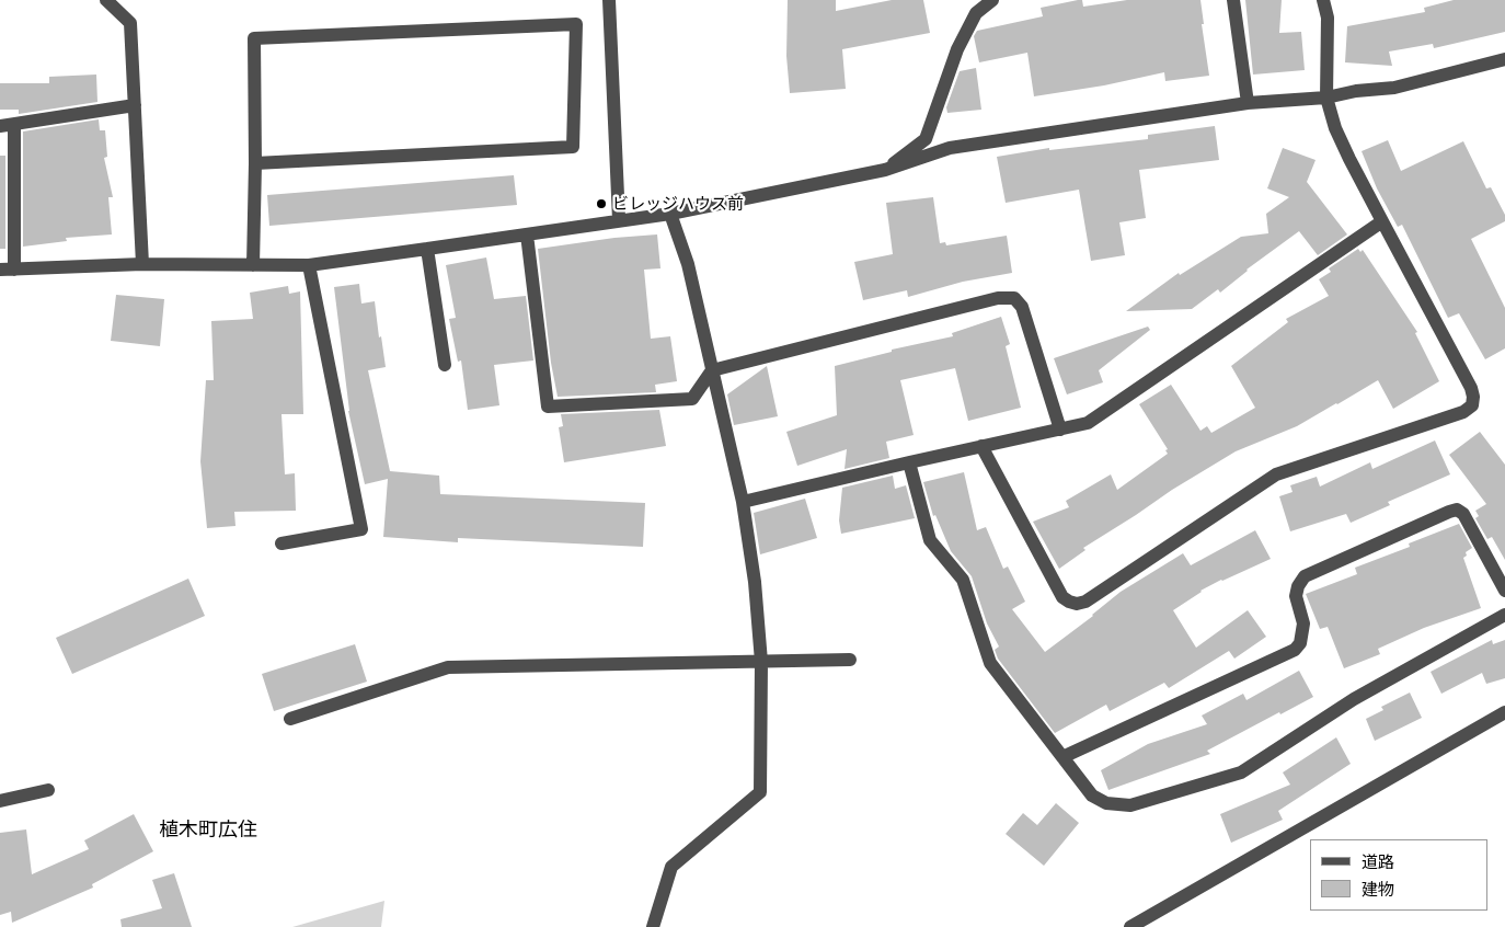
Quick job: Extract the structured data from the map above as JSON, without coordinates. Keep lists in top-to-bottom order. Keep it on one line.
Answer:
{"districts":["植木町広住"],"places":["ビレッジハウス前"],"legend":["道路","建物"]}
